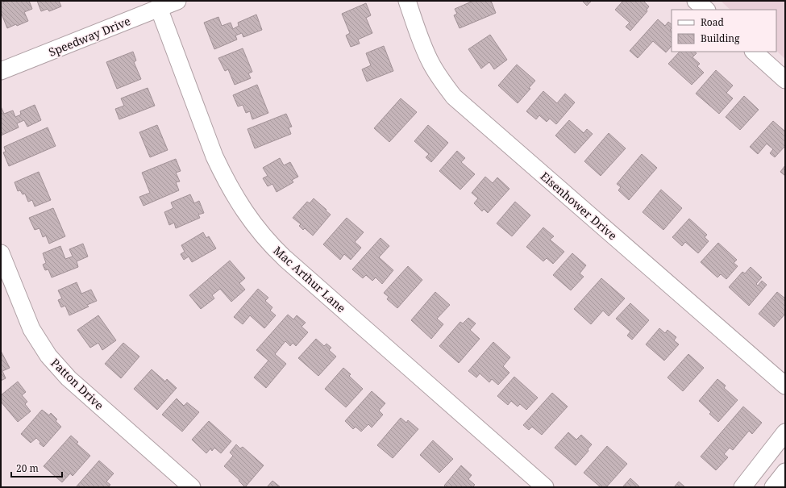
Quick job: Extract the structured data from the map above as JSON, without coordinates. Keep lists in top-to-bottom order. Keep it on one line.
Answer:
{"streets":{"street":["Speedway Drive","Eisenhower Drive","Mac Arthur Lane","Patton Drive"]},"crossings":[["Speedway Drive","Mac Arthur Lane"]],"legend":["Road","Building"],"scale_bar":"20 m"}
